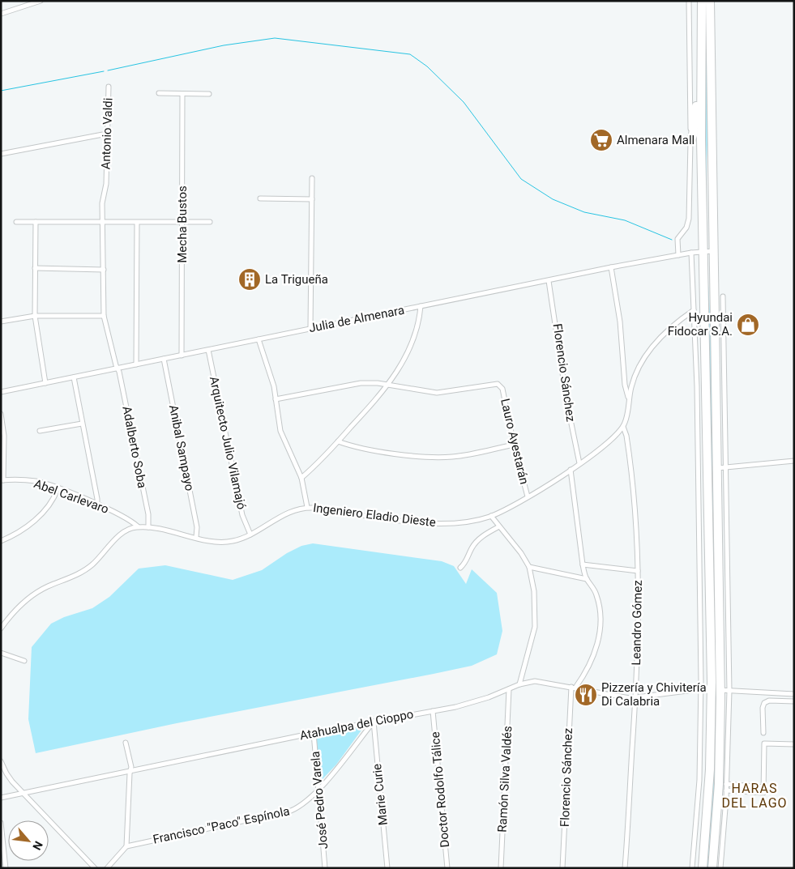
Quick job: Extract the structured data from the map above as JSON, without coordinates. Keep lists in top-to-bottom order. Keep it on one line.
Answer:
{"streets":{"street":["Antonio Valdi","Mecha Bustos","Julia de Almenara","Florencio Sánchez","Lauro Ayestarán","Arquitecto Julio Vilamajó","Adalberto Soba","Anibal Sampayo","Abel Carlevaro","Ingeniero Eladio Dieste","Leandro Gómez","Atahualpa del Cioppo","Ramón Silva Valdés","Doctor Rodolfo Tálice","Marie Curie","José Pedro Varela","Francisco \"Paco\" Espínola"]},"crossings":[["Antonio Valdi","Adalberto Soba"],["Mecha Bustos","Julia de Almenara"],["Julia de Almenara","Florencio Sánchez"],["Julia de Almenara","Arquitecto Julio Vilamajó"],["Julia de Almenara","Adalberto Soba"],["Julia de Almenara","Anibal Sampayo"],["Florencio Sánchez","Ingeniero Eladio Dieste"],["Florencio Sánchez","Atahualpa del Cioppo"],["Lauro Ayestarán","Ingeniero Eladio Dieste"],["Arquitecto Julio Vilamajó","Ingeniero Eladio Dieste"],["Adalberto Soba","Ingeniero Eladio Dieste"],["Anibal Sampayo","Ingeniero Eladio Dieste"],["Abel Carlevaro","Ingeniero Eladio Dieste"],["Ingeniero Eladio Dieste","Leandro Gómez"],["Leandro Gómez","Atahualpa del Cioppo"],["Atahualpa del Cioppo","Ramón Silva Valdés"],["Atahualpa del Cioppo","Doctor Rodolfo Tálice"],["Atahualpa del Cioppo","Marie Curie"],["Atahualpa del Cioppo","José Pedro Varela"],["Atahualpa del Cioppo","Francisco \"Paco\" Espínola"],["Marie Curie","Francisco \"Paco\" Espínola"],["José Pedro Varela","Francisco \"Paco\" Espínola"]],"districts":["HARAS DEL LAGO"],"places":{"supermarket":["Almenara Mall"],"building":["La Trigueña"],"shop":["Hyundai Fidocar S.A."],"restaurant":["Pizzería y Chivitería Di Calabria"]},"north":"bottom right"}
